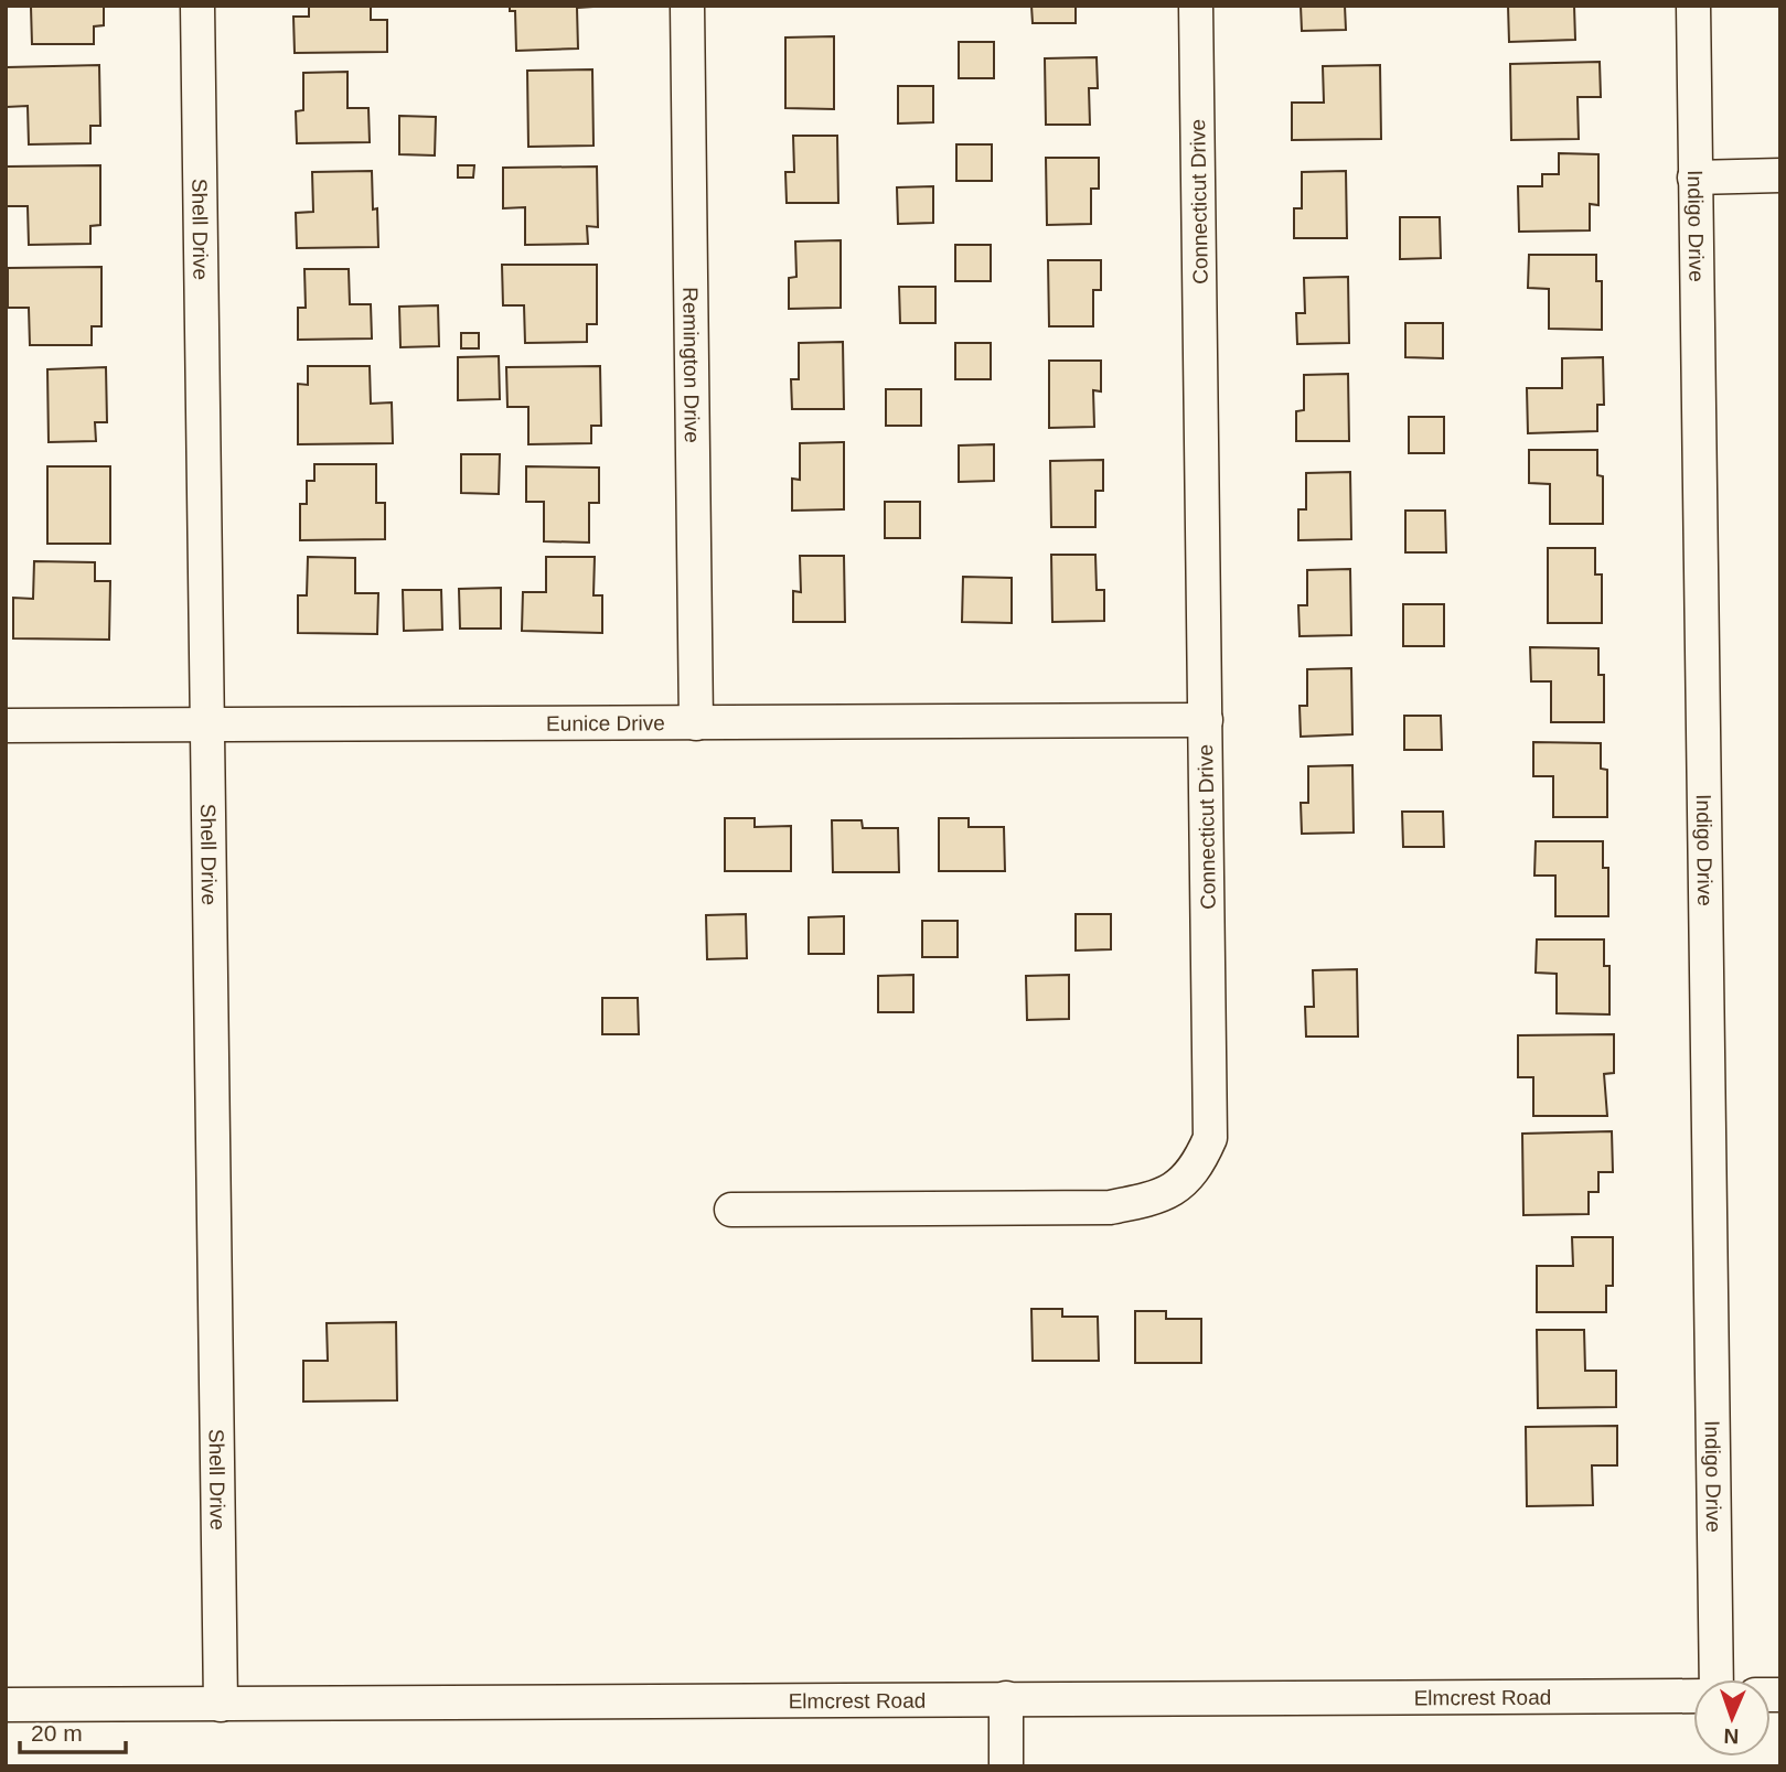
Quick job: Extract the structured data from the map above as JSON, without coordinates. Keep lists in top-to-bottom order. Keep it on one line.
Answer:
{"streets":{"street":["Connecticut Drive","Indigo Drive","Shell Drive","Remington Drive","Eunice Drive","Elmcrest Road"]},"crossings":[["Connecticut Drive","Eunice Drive"],["Shell Drive","Eunice Drive"],["Shell Drive","Elmcrest Road"],["Remington Drive","Eunice Drive"]],"scale_bar":"20 m","north":"bottom"}
